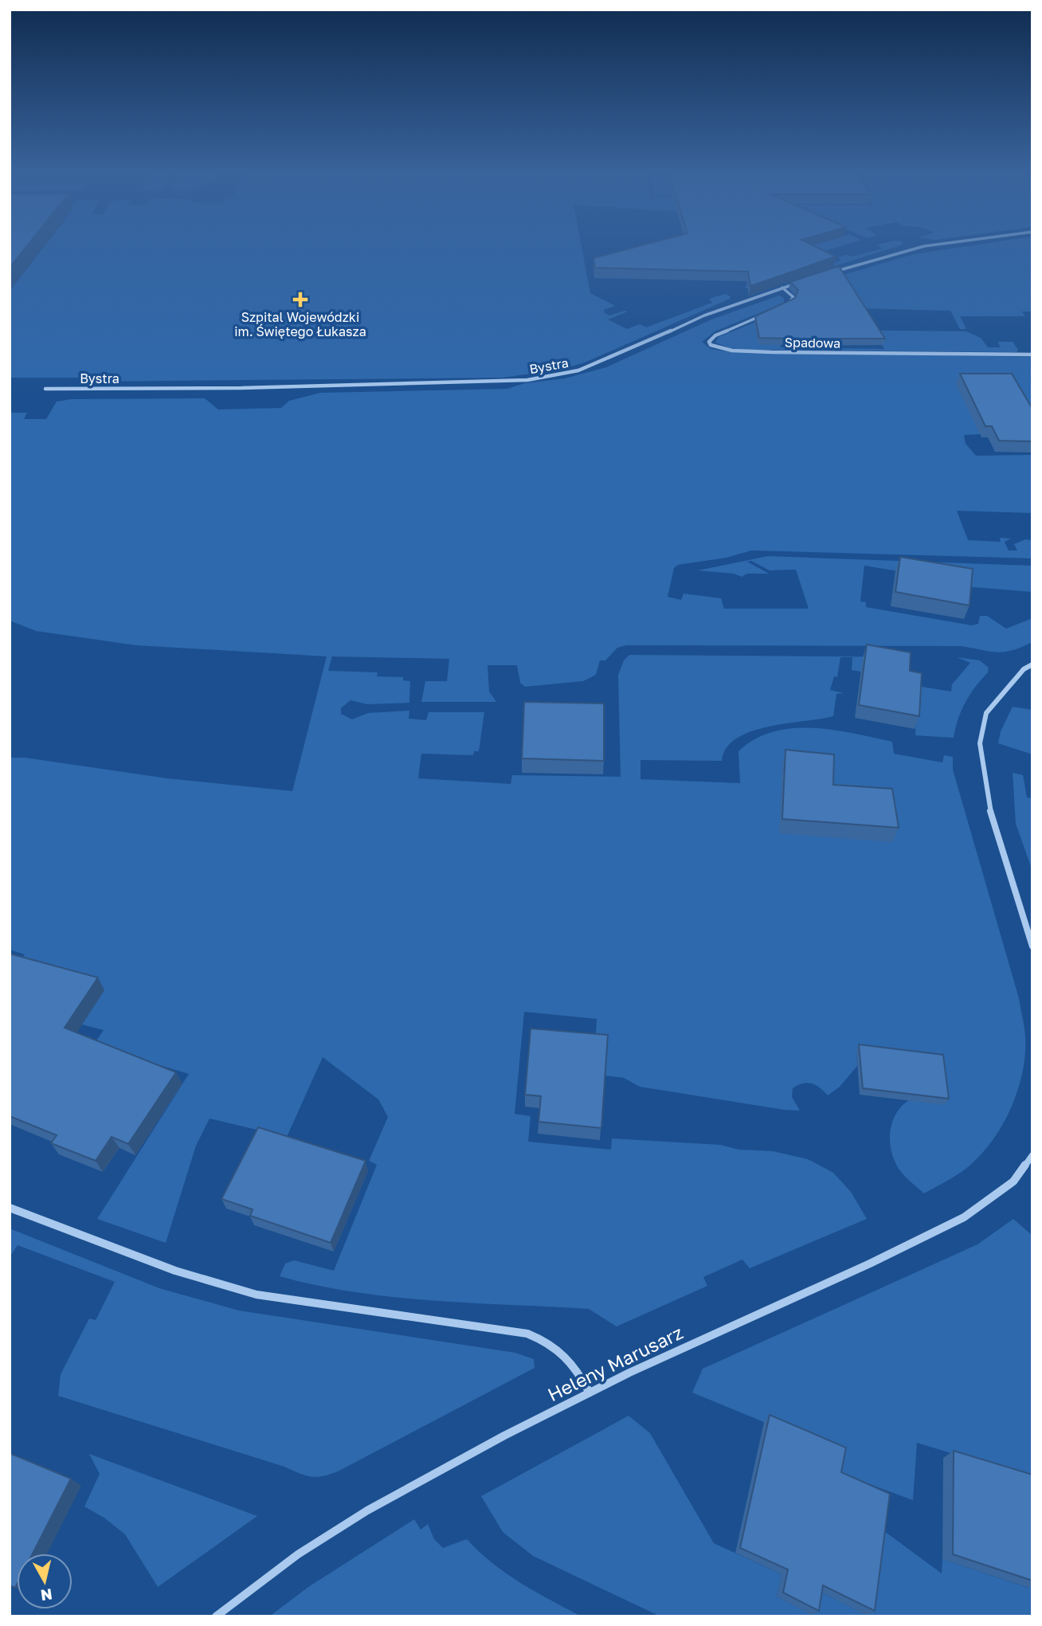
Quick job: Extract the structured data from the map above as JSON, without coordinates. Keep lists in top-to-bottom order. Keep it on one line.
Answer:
{"streets":{"street":["Spadowa","Bystra","Heleny Marusarz"]},"places":{"health":["Szpital Wojewódzki im. Świętego Łukasza"]},"north":"bottom"}
